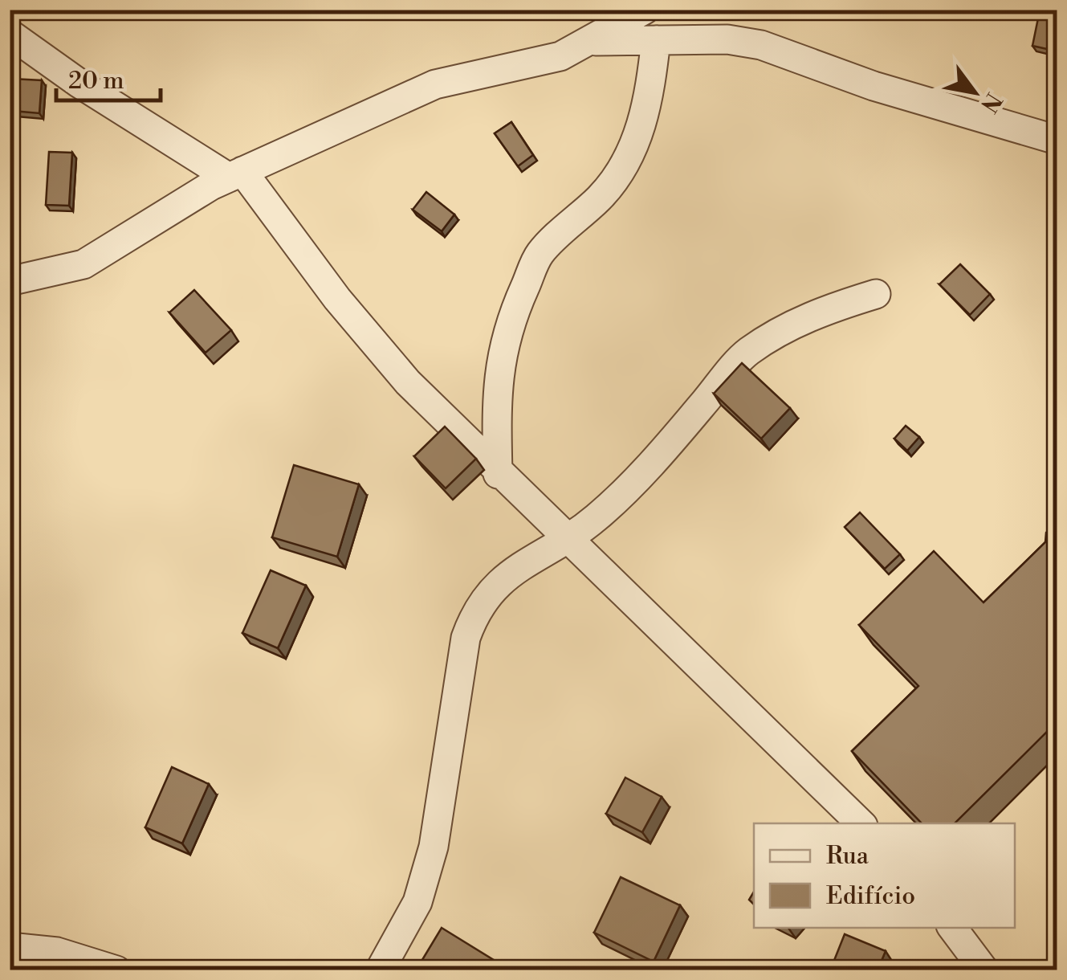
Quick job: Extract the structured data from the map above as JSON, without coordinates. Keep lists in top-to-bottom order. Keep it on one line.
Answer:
{"legend":["Rua","Edifício"],"scale_bar":"20 m","north":"bottom right"}
